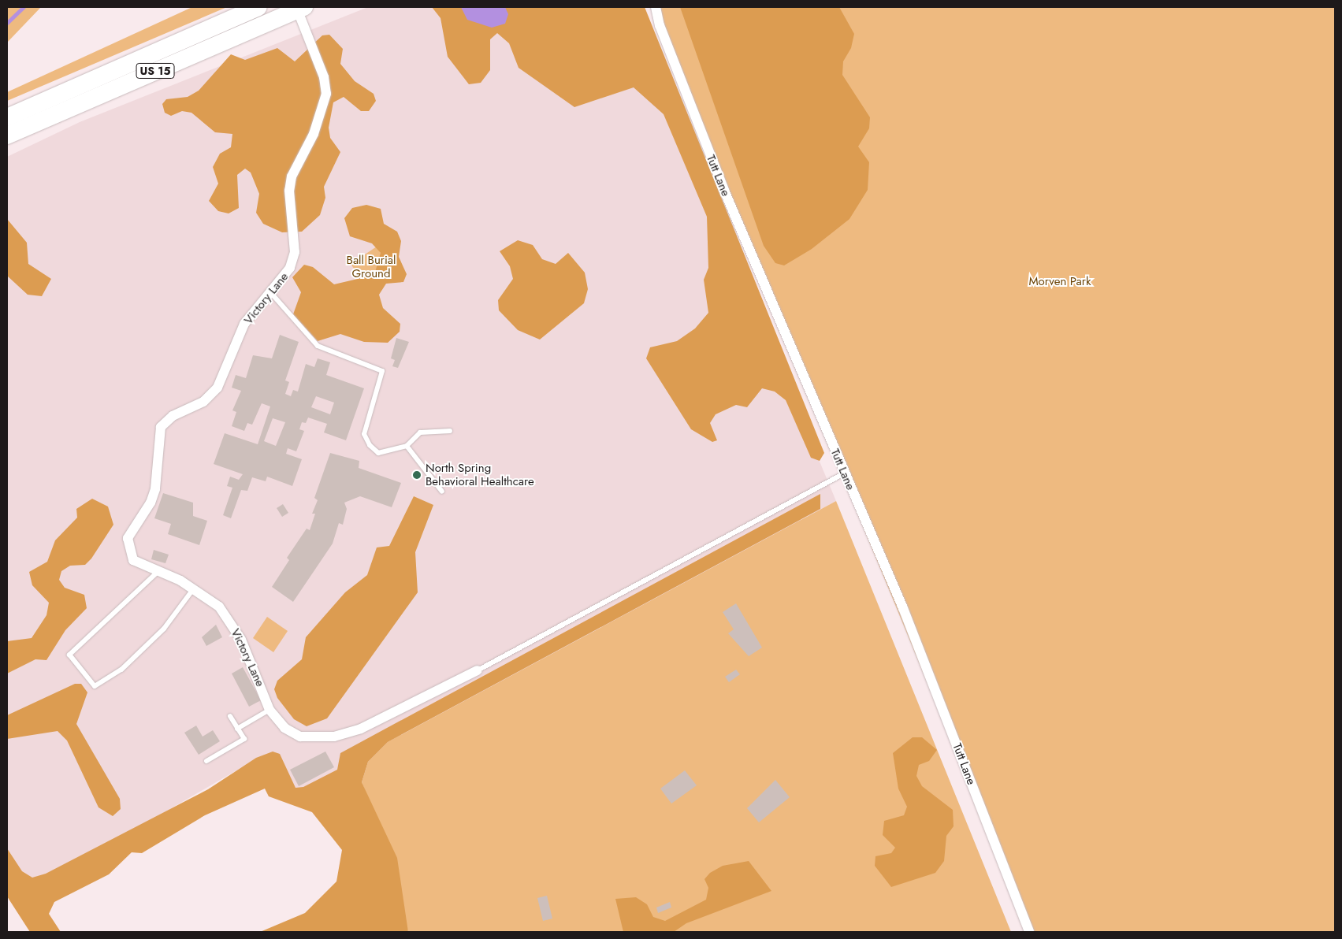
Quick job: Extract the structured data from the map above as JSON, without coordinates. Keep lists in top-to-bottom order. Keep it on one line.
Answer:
{"streets":{"highway":["US 15"],"street":["Tutt Lane","Victory Lane"]},"crossings":[["US 15","Victory Lane"]],"parks":["Ball Burial Ground","Morven Park"],"places":["North Spring Behavioral Healthcare"]}
